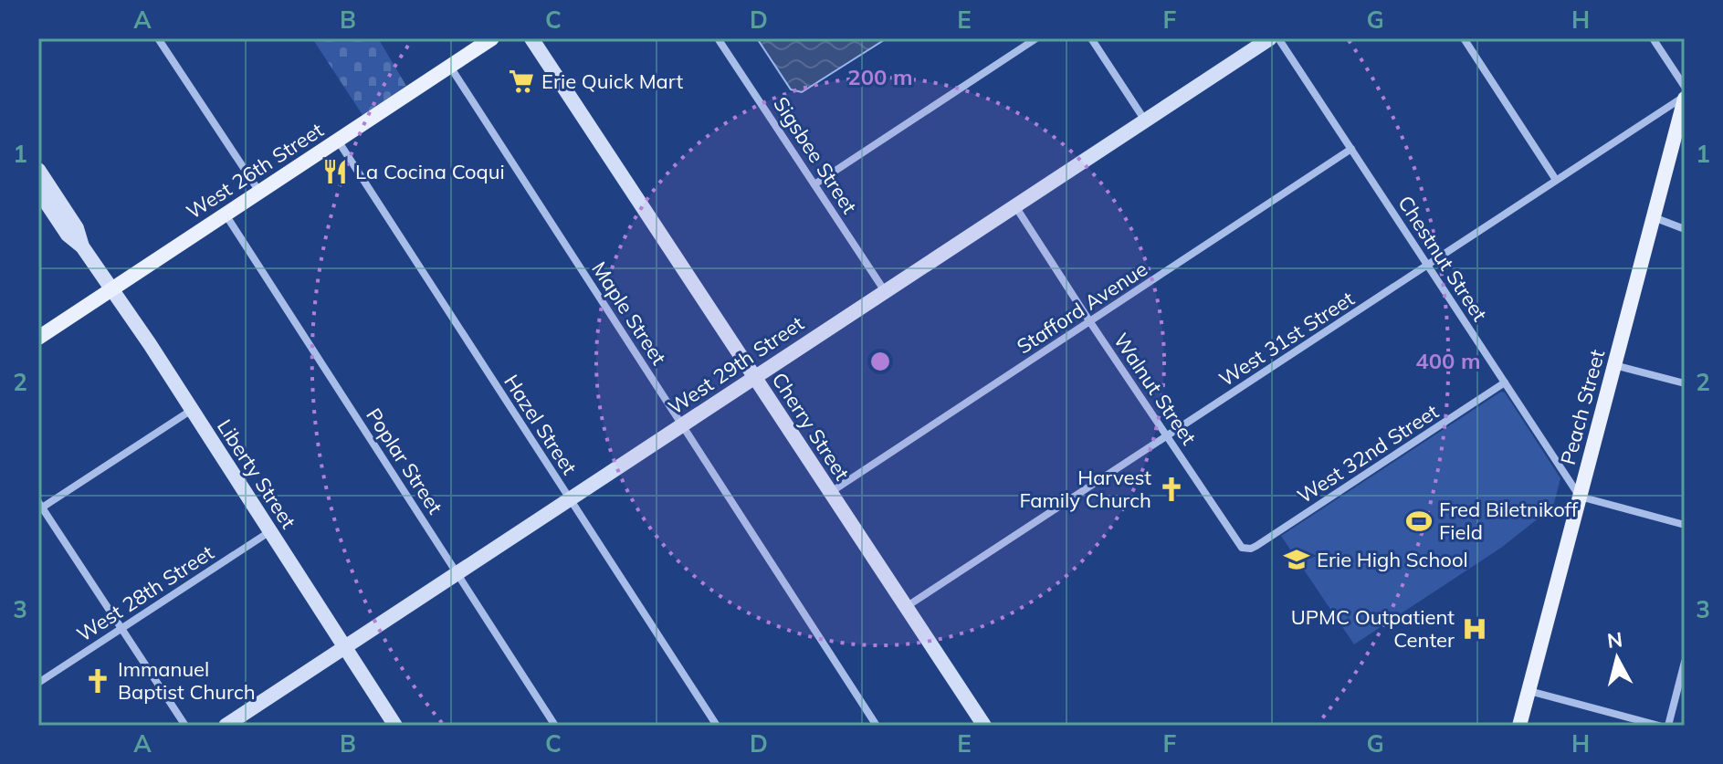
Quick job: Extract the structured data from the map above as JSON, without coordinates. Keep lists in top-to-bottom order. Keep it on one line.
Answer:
{"streets":{"main road":["West 26th Street","Peach Street"],"street":["Sigsbee Street","Chestnut Street","Stafford Avenue","Maple Street","West 31st Street","West 29th Street","Walnut Street","Hazel Street","Cherry Street","West 32nd Street","Poplar Street","Liberty Street","West 28th Street"]},"crossings":[["Sigsbee Street","West 29th Street"],["West 26th Street","Maple Street"],["West 26th Street","Hazel Street"],["West 26th Street","Poplar Street"],["West 26th Street","Liberty Street"],["Chestnut Street","Stafford Avenue"],["Chestnut Street","West 31st Street"],["Chestnut Street","Peach Street"],["Chestnut Street","West 32nd Street"],["Stafford Avenue","Walnut Street"],["Stafford Avenue","Cherry Street"],["Maple Street","West 29th Street"],["West 31st Street","Walnut Street"],["West 31st Street","Peach Street"],["West 31st Street","Cherry Street"],["West 29th Street","Walnut Street"],["West 29th Street","Hazel Street"],["West 29th Street","Cherry Street"],["West 29th Street","Poplar Street"],["West 29th Street","Liberty Street"],["Walnut Street","West 32nd Street"],["Liberty Street","West 28th Street"]],"places":{"supermarket":["Erie Quick Mart"],"restaurant":["La Cocina Coqui"],"church":["Harvest Family Church","Immanuel Baptist Church"],"sports":["Fred Biletnikoff Field"],"school or university":["Erie High School"],"hospital":["UPMC Outpatient Center"]},"north":"top","grid":{"columns":["A","B","C","D","E","F","G","H"],"rows":["1","2","3"]},"rings":["200 m","400 m"]}
